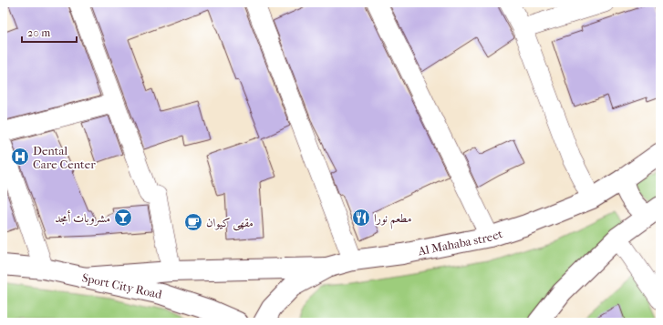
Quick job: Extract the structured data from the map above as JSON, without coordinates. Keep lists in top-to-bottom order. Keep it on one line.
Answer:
{"streets":{"main road":["Al Mahaba street","Sport City Road"]},"places":{"hospital":["Dental Care Center"],"bar":["مشروبات أمجد"],"restaurant":["مطعم نورا"],"cafe":["مقهى كيوان"]},"scale_bar":"20 m"}
